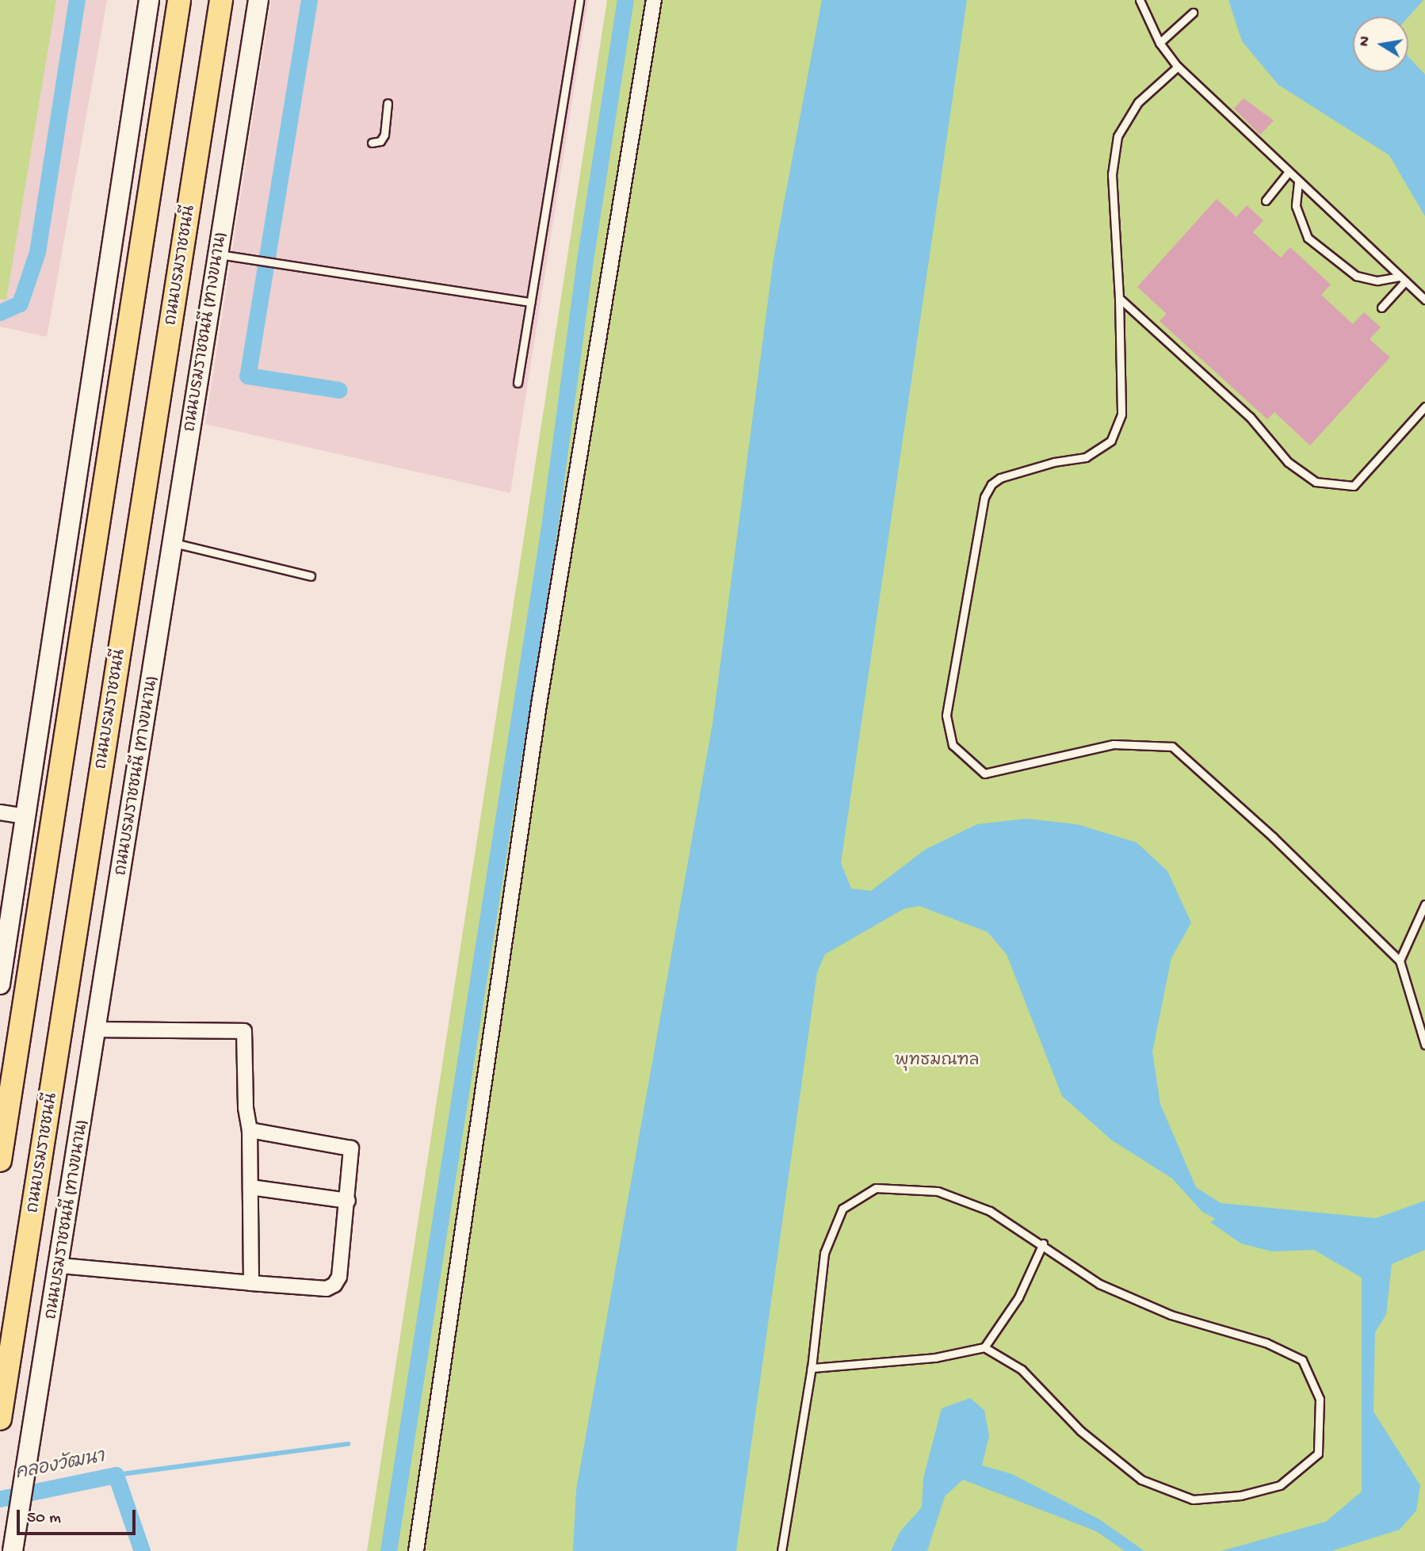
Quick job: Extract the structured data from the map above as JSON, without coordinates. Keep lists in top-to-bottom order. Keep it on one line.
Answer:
{"streets":{"highway":["ถนนบรมราชชนนี"],"main road":["ถนนบรมราชชนนี (ทางขนาน)"]},"water":["คลองวัฒนา"],"parks":["พุทธมณฑล"],"scale_bar":"50 m","north":"left"}
